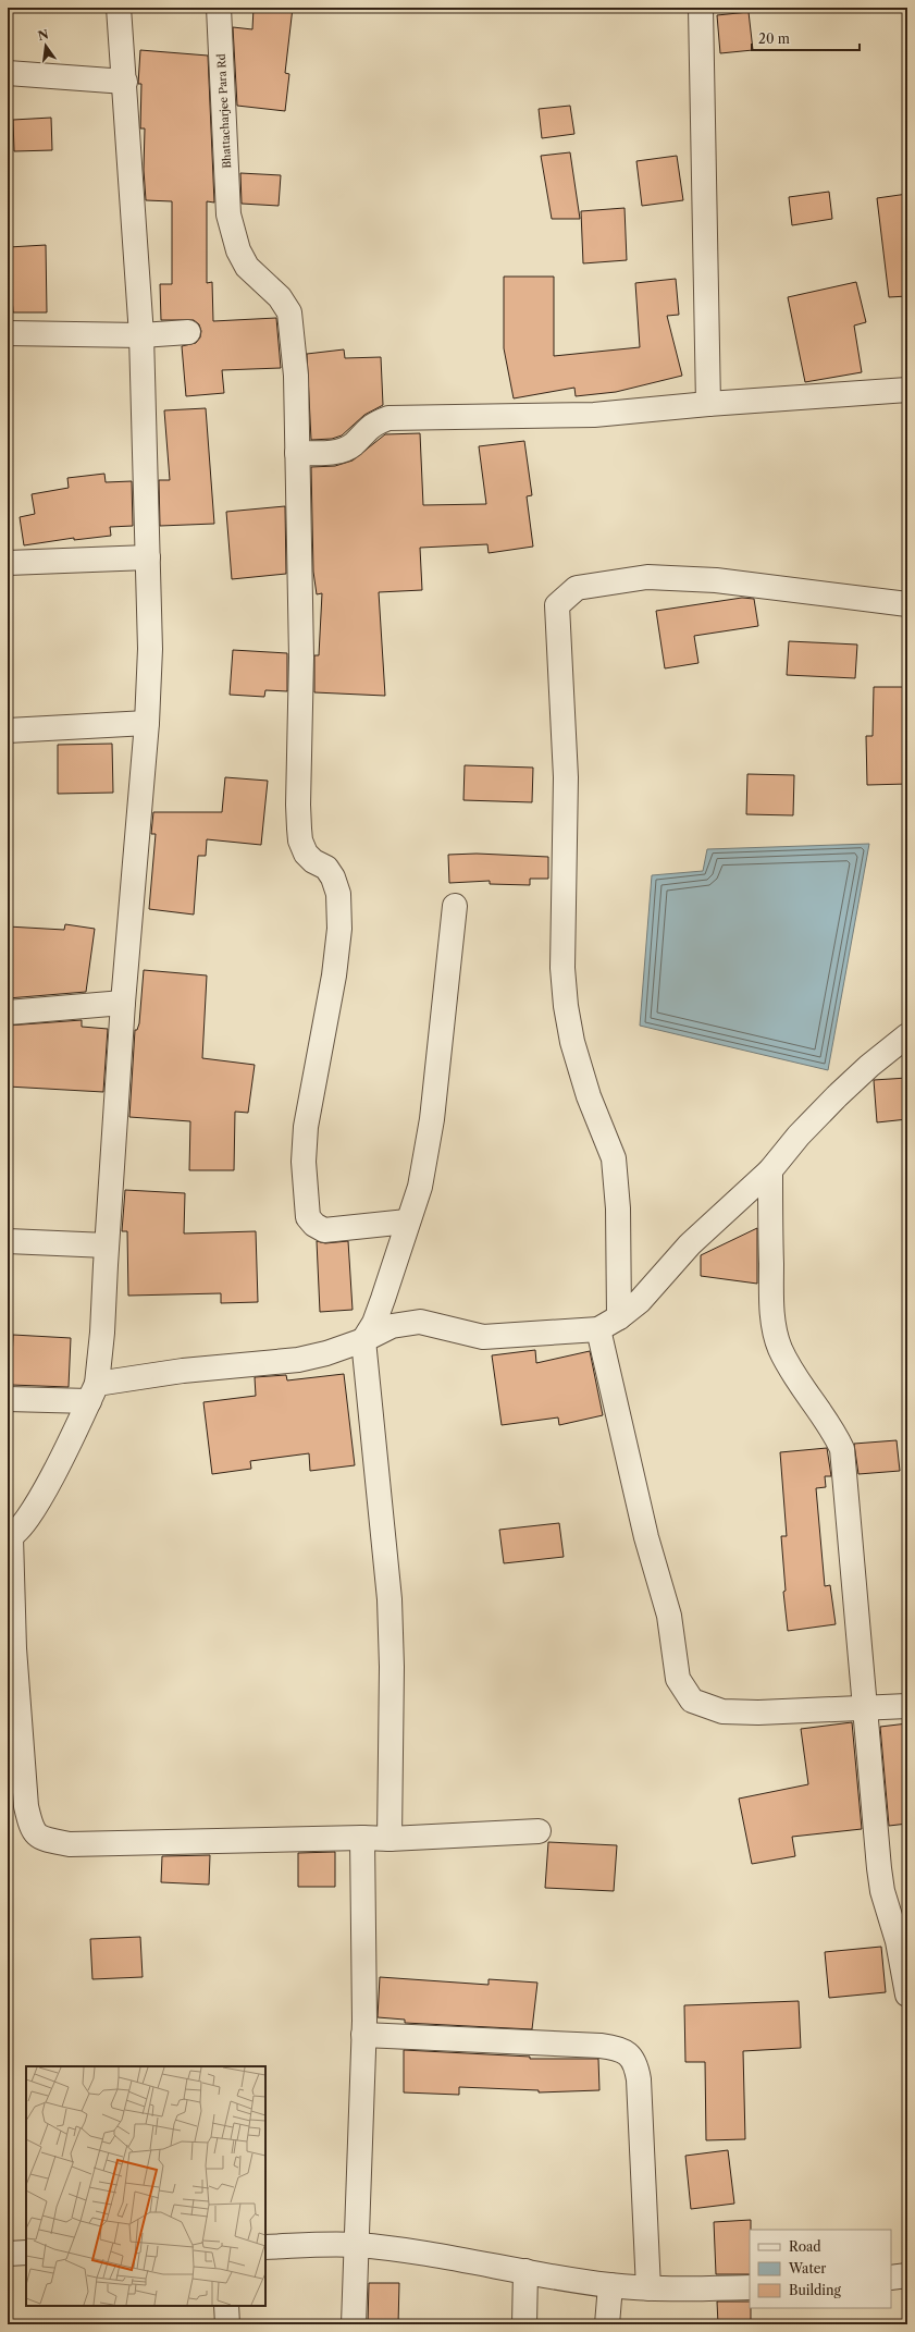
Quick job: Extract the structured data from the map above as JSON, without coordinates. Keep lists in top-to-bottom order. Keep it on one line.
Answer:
{"streets":{"street":["Bhattacharjee Para Rd"]},"legend":["Road","Water","Building"],"scale_bar":"20 m","north":"top"}
